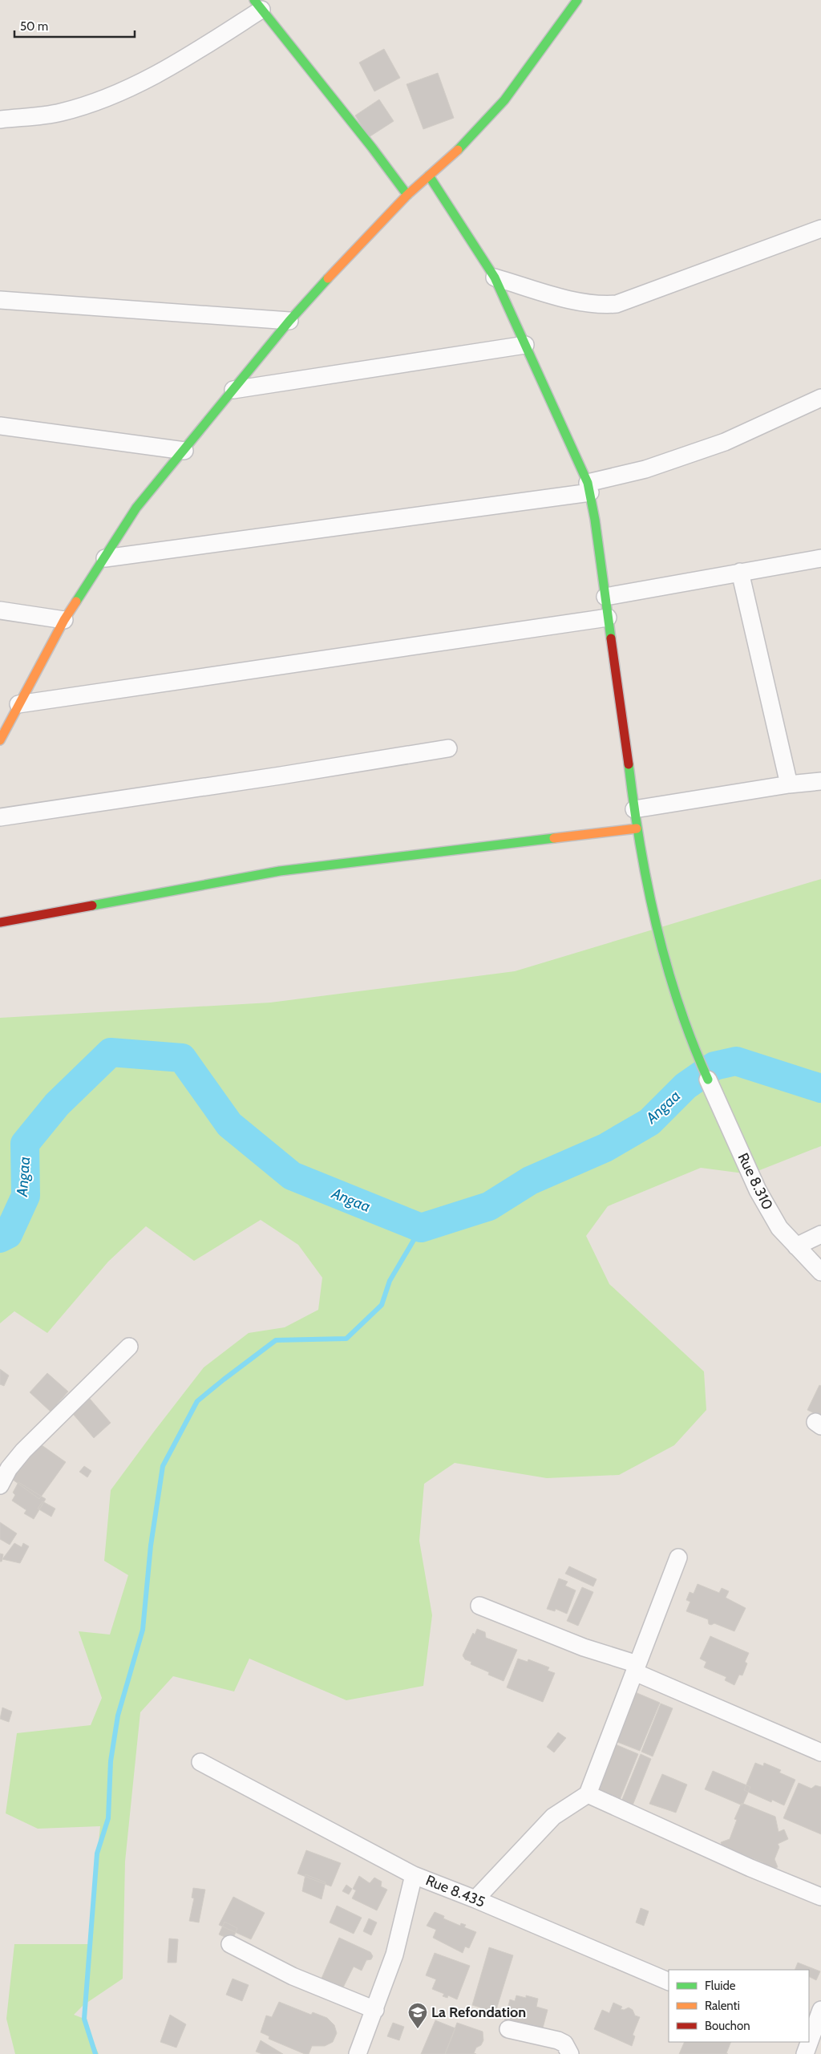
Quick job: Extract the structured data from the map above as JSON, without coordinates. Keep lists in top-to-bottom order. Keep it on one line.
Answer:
{"streets":{"street":["Rue 8.310","Rue 8.435"]},"water":["Angaa"],"places":{"school or university":["La Refondation"]},"legend":["Fluide","Ralenti","Bouchon"],"scale_bar":"50 m"}
